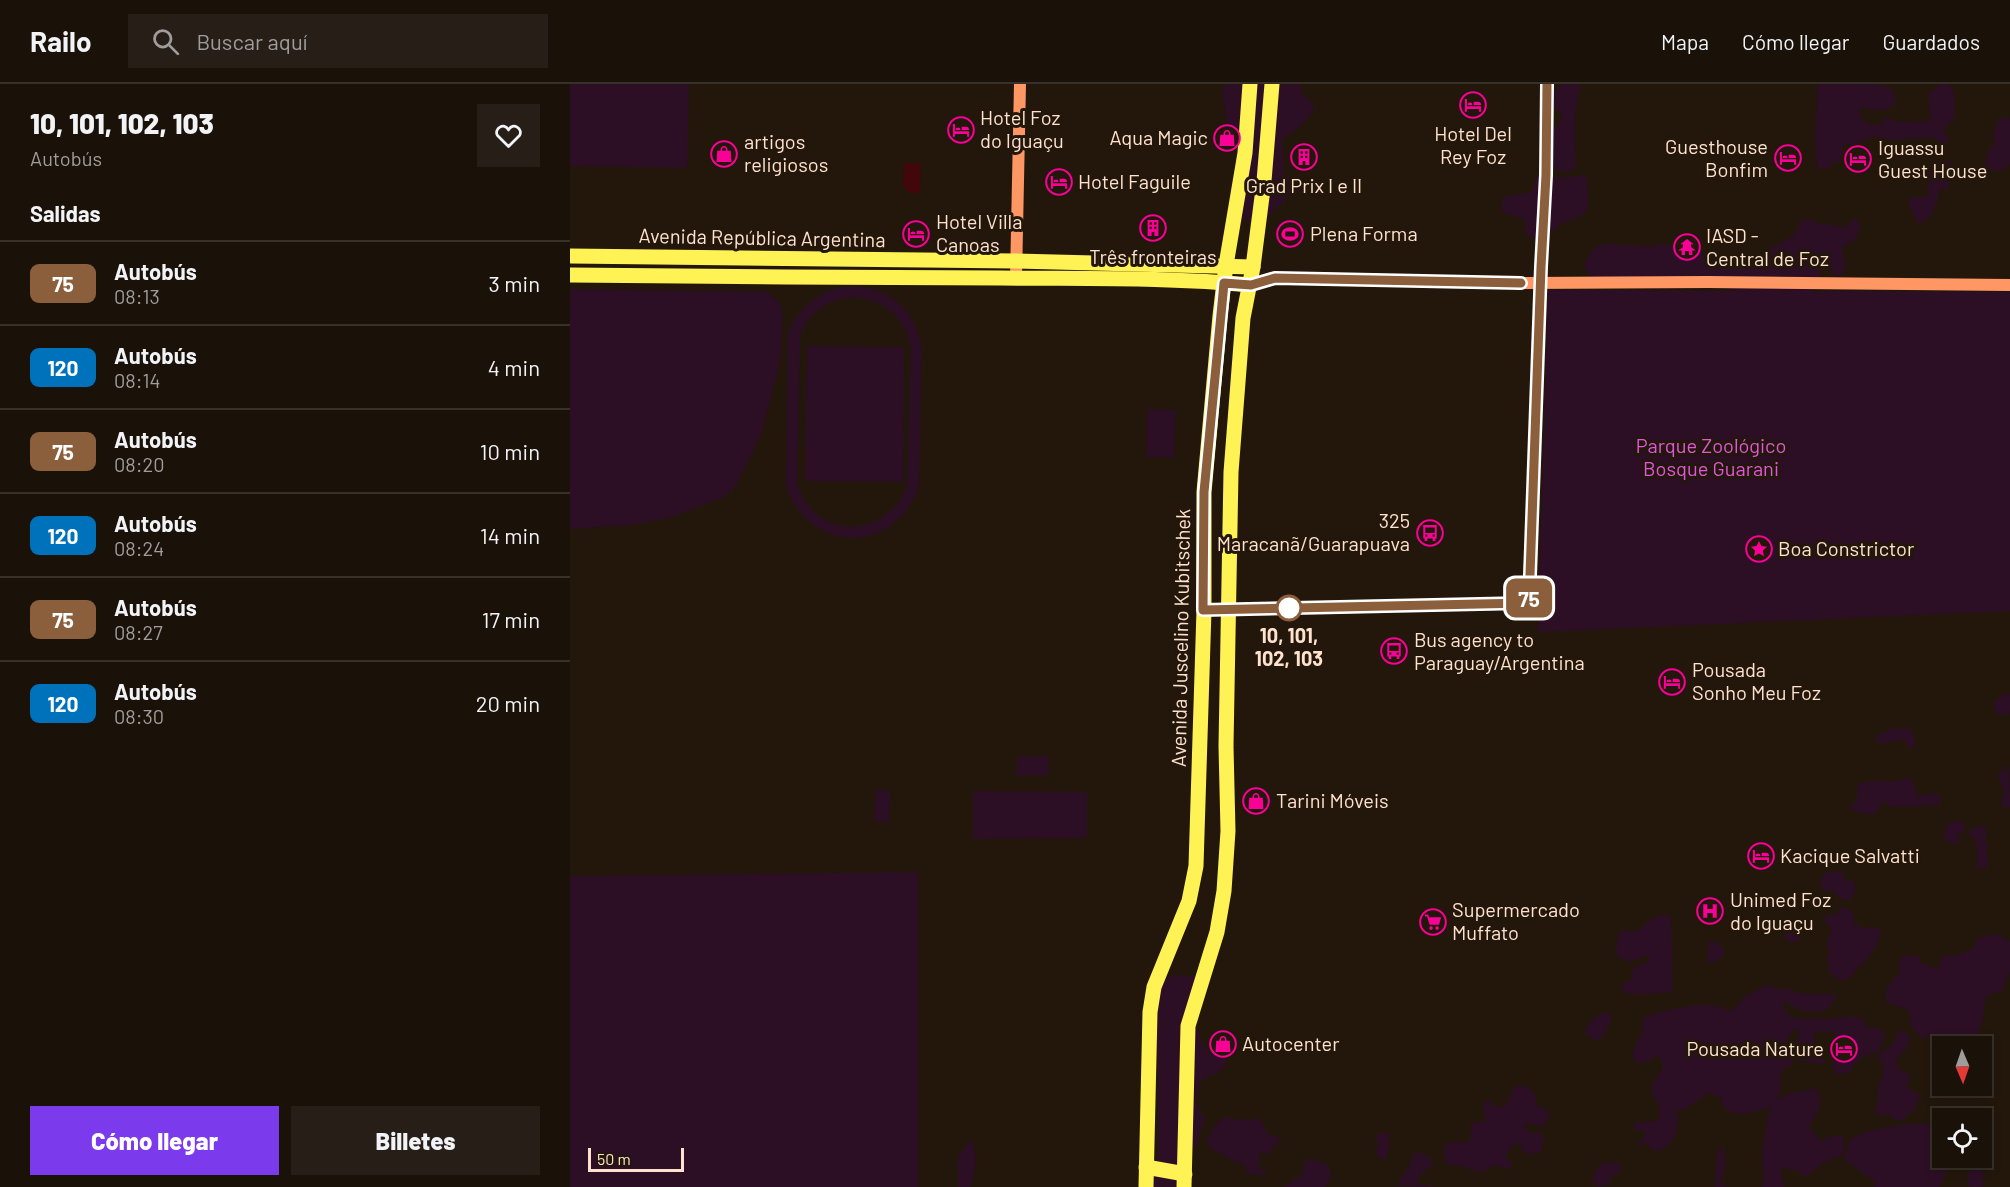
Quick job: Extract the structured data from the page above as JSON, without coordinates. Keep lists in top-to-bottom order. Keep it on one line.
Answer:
{"streets":{"main road":["Avenida República Argentina","Avenida Juscelino Kubitschek"]},"crossings":[["Avenida República Argentina","Avenida Juscelino Kubitschek"]],"parks":["Parque Zoológico Bosque Guarani"],"places":{"hotel":["Hotel Del Rey Foz","Hotel Foz do Iguaçu","Guesthouse Bonfim","Iguassu Guest House","Hotel Faguile","Hotel Villa Canoas","Pousada Sonho Meu Foz","Kacique Salvatti","Pousada Nature"],"shop":["Aqua Magic","artigos religiosos","Tarini Móveis","Autocenter"],"building":["Grad Prix I e II","Três fronteiras"],"sports":["Plena Forma"],"temple":["IASD - Central de Foz"],"bus stop":["325 Maracanã/Guarapuava","Bus agency to Paraguay/Argentina"],"place":["Boa Constrictor"],"other":["10, 101, 102, 103"],"hospital":["Unimed Foz do Iguaçu"],"supermarket":["Supermercado Muffato"]},"lines":["bus line 75"],"scale_bar":"50 m","north":"bottom","page":{"header":"Railo","search":"Buscar aquí","nav":["Mapa","Cómo llegar","Guardados"],"heading":[["10, 101, 102, 103","Autobús"],"Salidas"],"on_map":"75","list":[{"mark":"75","name":"Autobús","note":"08:13","value":"3 min"},{"mark":"120","name":"Autobús","note":"08:14","value":"4 min"},{"mark":"75","name":"Autobús","note":"08:20","value":"10 min"},{"mark":"120","name":"Autobús","note":"08:24","value":"14 min"},{"mark":"75","name":"Autobús","note":"08:27","value":"17 min"},{"mark":"120","name":"Autobús","note":"08:30","value":"20 min"}],"buttons":["Cómo llegar","Billetes"],"scale":"50 m"}}
